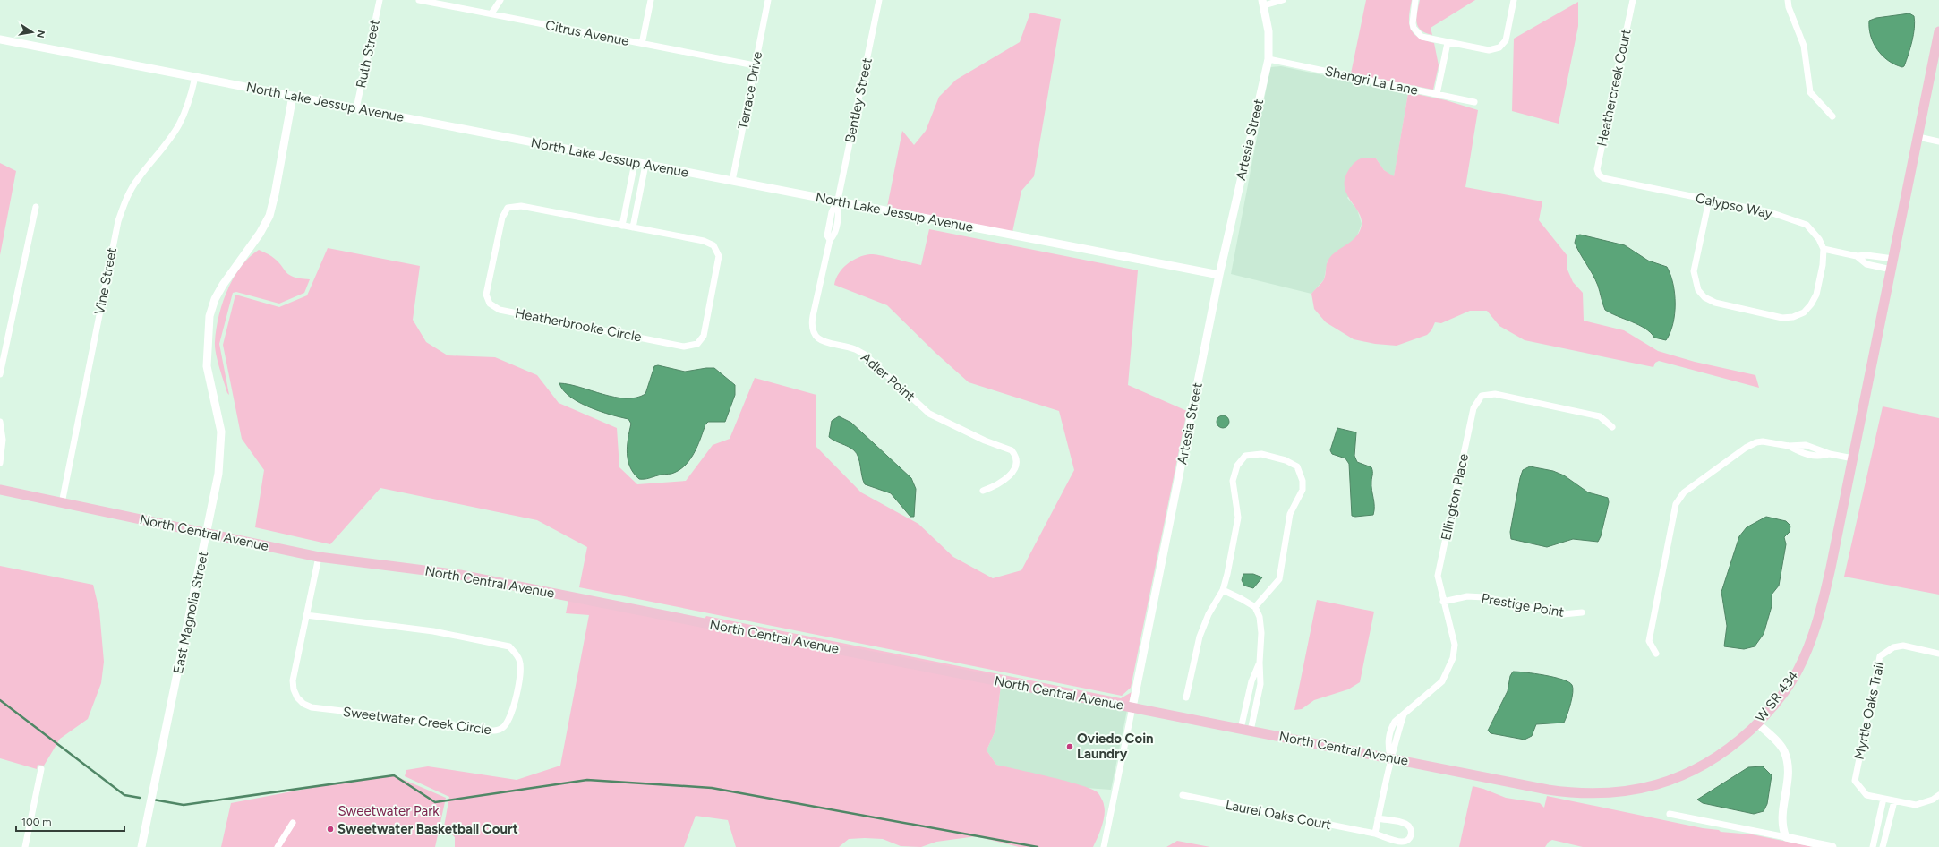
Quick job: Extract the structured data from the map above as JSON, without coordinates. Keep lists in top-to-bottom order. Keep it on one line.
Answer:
{"streets":{"main road":["North Central Avenue","W SR 434"],"street":["Citrus Avenue","Ruth Street","Shangri La Lane","Heathercreek Court","Terrace Drive","Bentley Street","North Lake Jessup Avenue","Artesia Street","Calypso Way","Vine Street","Heatherbrooke Circle","Adler Point","Ellington Place","Prestige Point","East Magnolia Street","Myrtle Oaks Trail","Sweetwater Creek Circle","Laurel Oaks Court"]},"crossings":[["Citrus Avenue","Terrace Drive"],["Ruth Street","North Lake Jessup Avenue"],["Shangri La Lane","Artesia Street"],["Heathercreek Court","Calypso Way"],["Terrace Drive","North Lake Jessup Avenue"],["Bentley Street","North Lake Jessup Avenue"],["Bentley Street","Adler Point"],["North Lake Jessup Avenue","Artesia Street"],["North Lake Jessup Avenue","Vine Street"],["North Lake Jessup Avenue","Adler Point"],["North Lake Jessup Avenue","East Magnolia Street"],["Artesia Street","North Central Avenue"],["Vine Street","North Central Avenue"],["Ellington Place","North Central Avenue"],["Ellington Place","Prestige Point"],["North Central Avenue","East Magnolia Street"],["North Central Avenue","W SR 434"],["North Central Avenue","Sweetwater Creek Circle"]],"parks":["Sweetwater Park"],"places":["Oviedo Coin Laundry","Sweetwater Basketball Court"],"scale_bar":"100 m","north":"right"}
